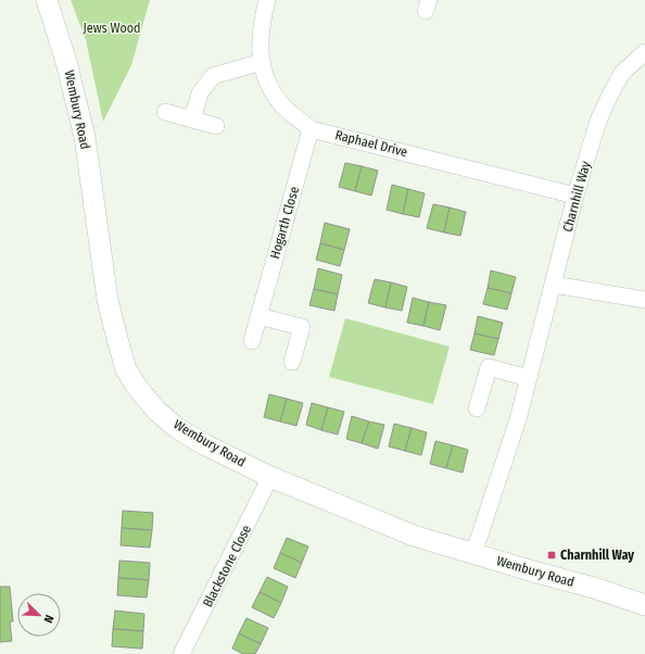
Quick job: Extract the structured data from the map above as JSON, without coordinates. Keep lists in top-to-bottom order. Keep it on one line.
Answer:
{"streets":{"street":["Wembury Road","Raphael Drive","Charnhill Way","Hogarth Close","Blackstone Close"]},"crossings":[["Wembury Road","Charnhill Way"],["Wembury Road","Blackstone Close"],["Raphael Drive","Charnhill Way"],["Raphael Drive","Hogarth Close"]],"parks":["Jews Wood"],"places":{"transit":["Charnhill Way"]},"north":"bottom right"}
